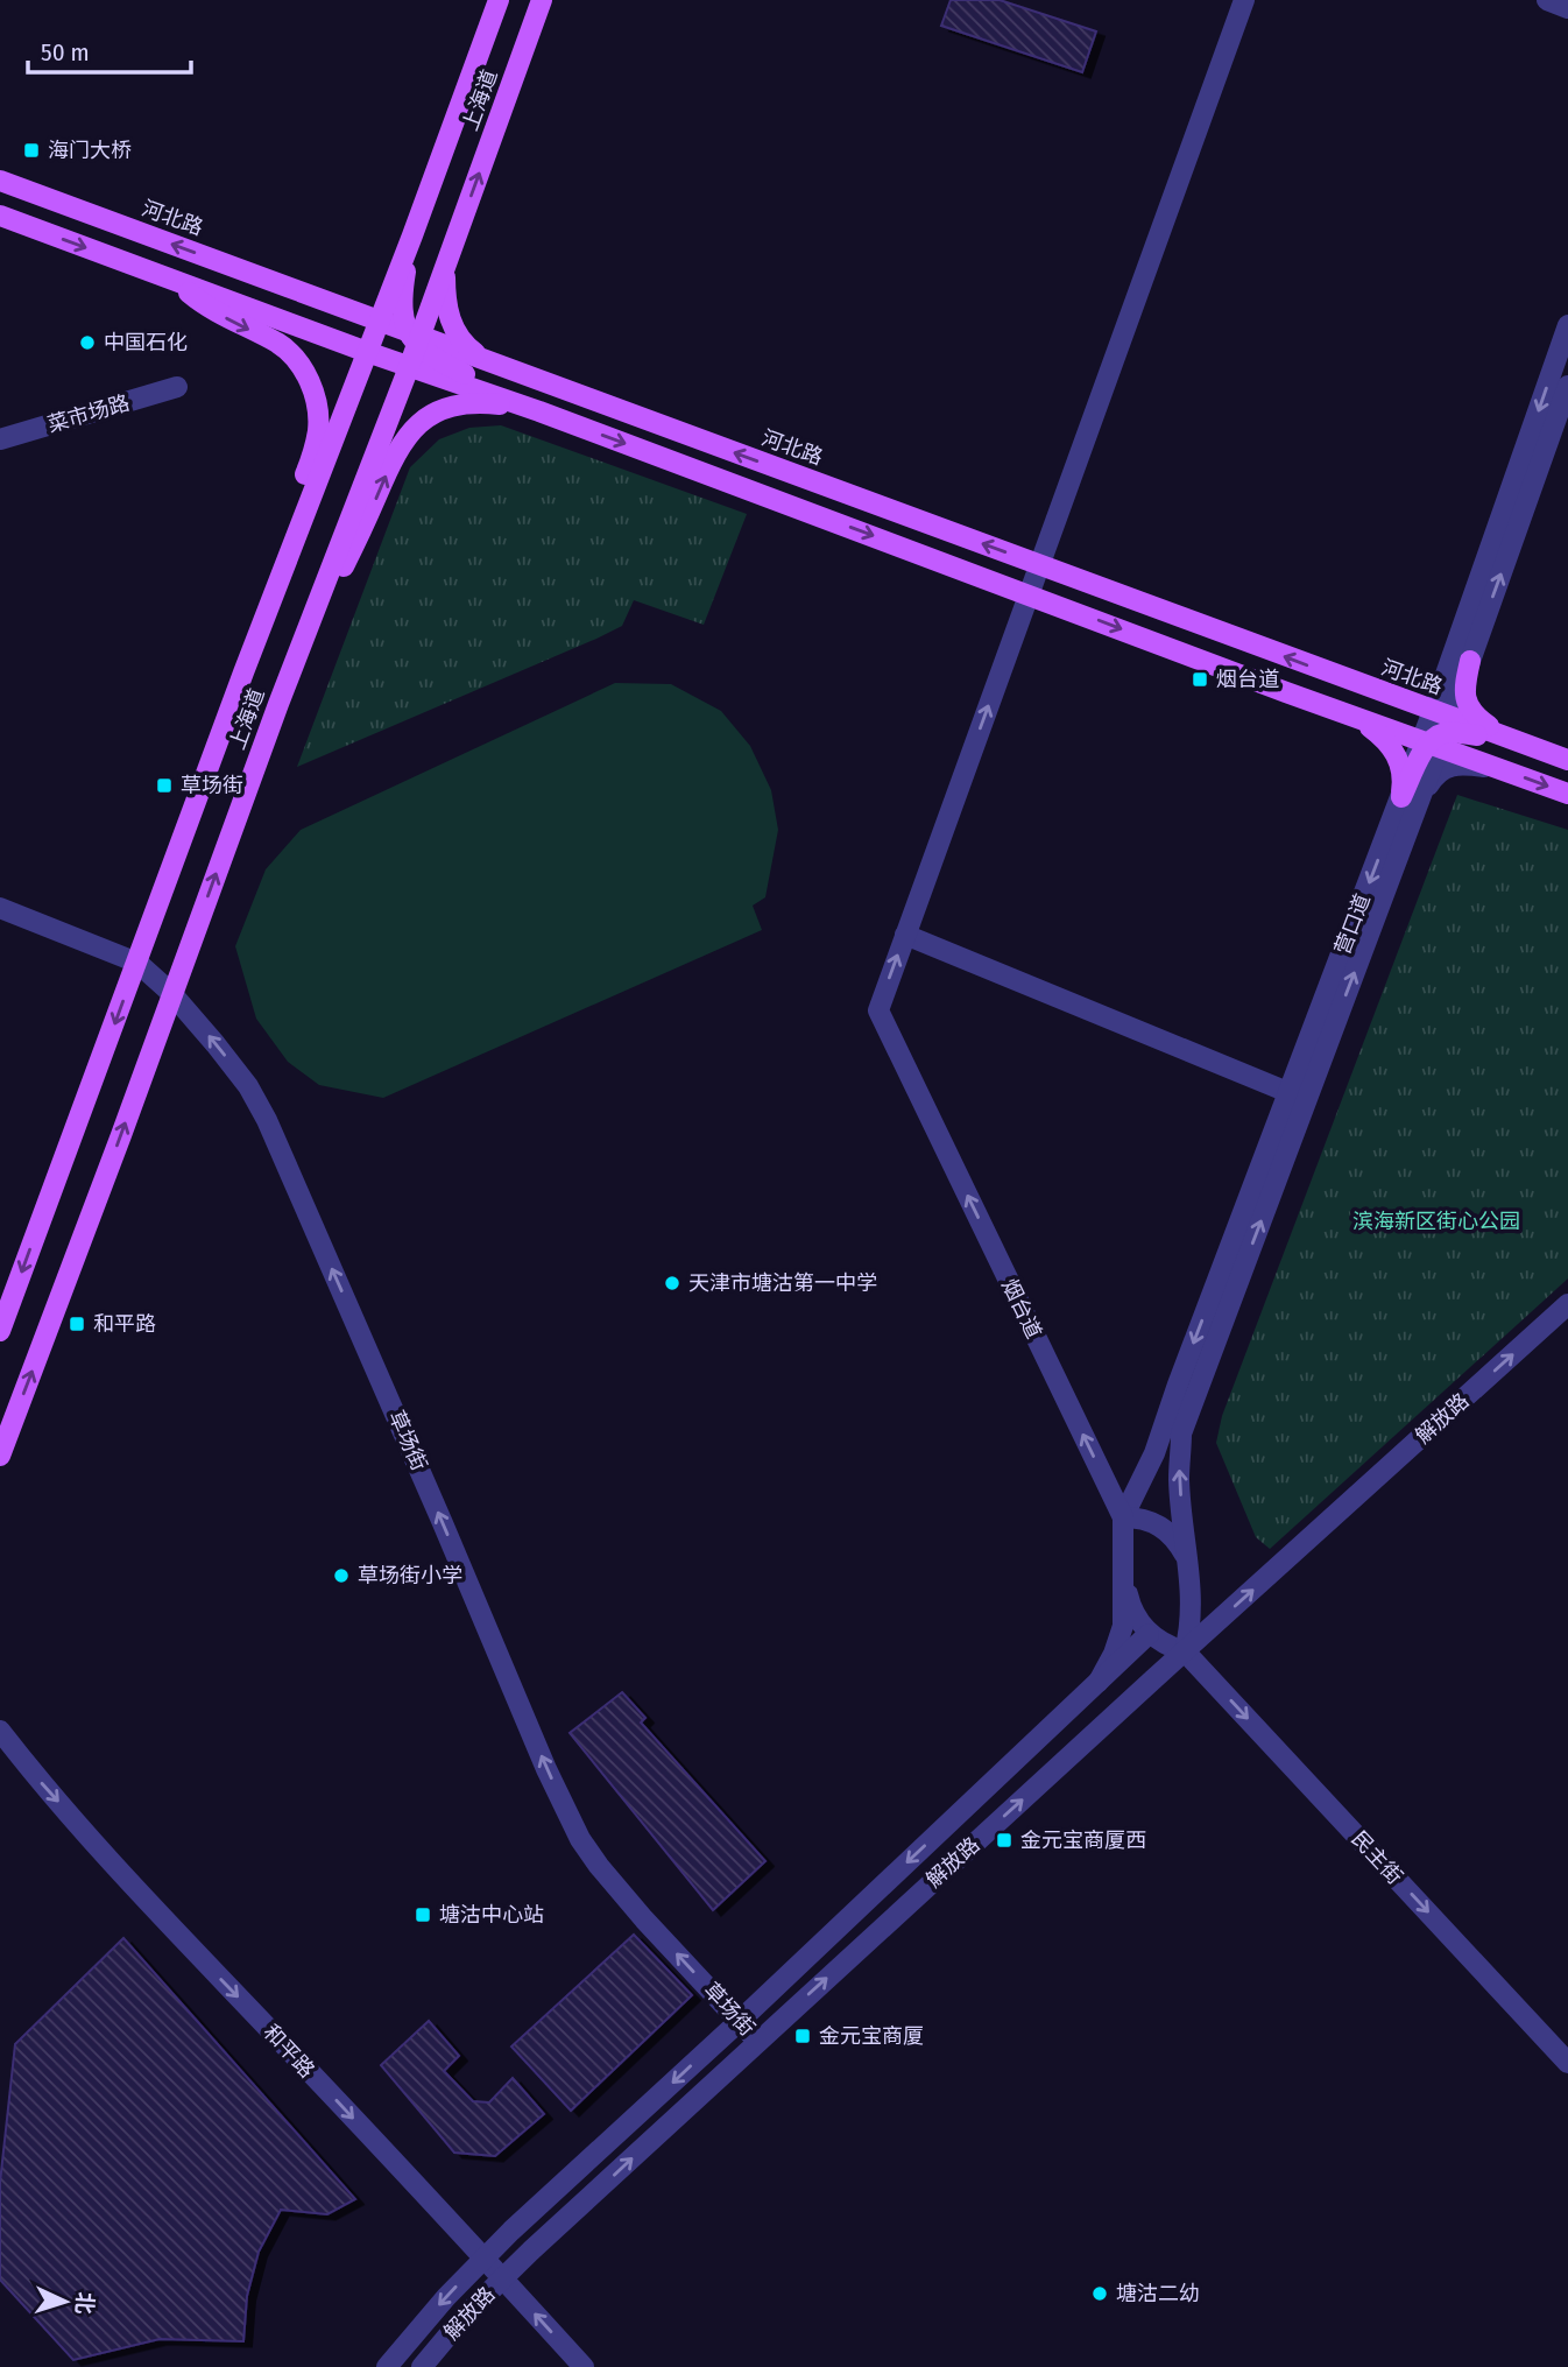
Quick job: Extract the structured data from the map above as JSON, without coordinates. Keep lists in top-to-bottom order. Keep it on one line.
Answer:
{"streets":{"main road":["上海道","河北路"],"street":["菜市场路","营口道","烟台道","解放路","草场街","民主街","和平路"]},"crossings":[["上海道","河北路"],["上海道","草场街"],["河北路","营口道"],["河北路","烟台道"],["营口道","烟台道"],["营口道","解放路"],["营口道","民主街"],["解放路","草场街"],["解放路","民主街"],["解放路","和平路"]],"one_way":["烟台道","草场街","民主街"],"parks":["滨海新区街心公园"],"places":{"transit":["海门大桥","烟台道","草场街","和平路","金元宝商厦西","塘沽中心站","金元宝商厦"],"other":["中国石化","天津市塘沽第一中学","草场街小学","塘沽二幼"]},"scale_bar":"50 m","north":"right"}
